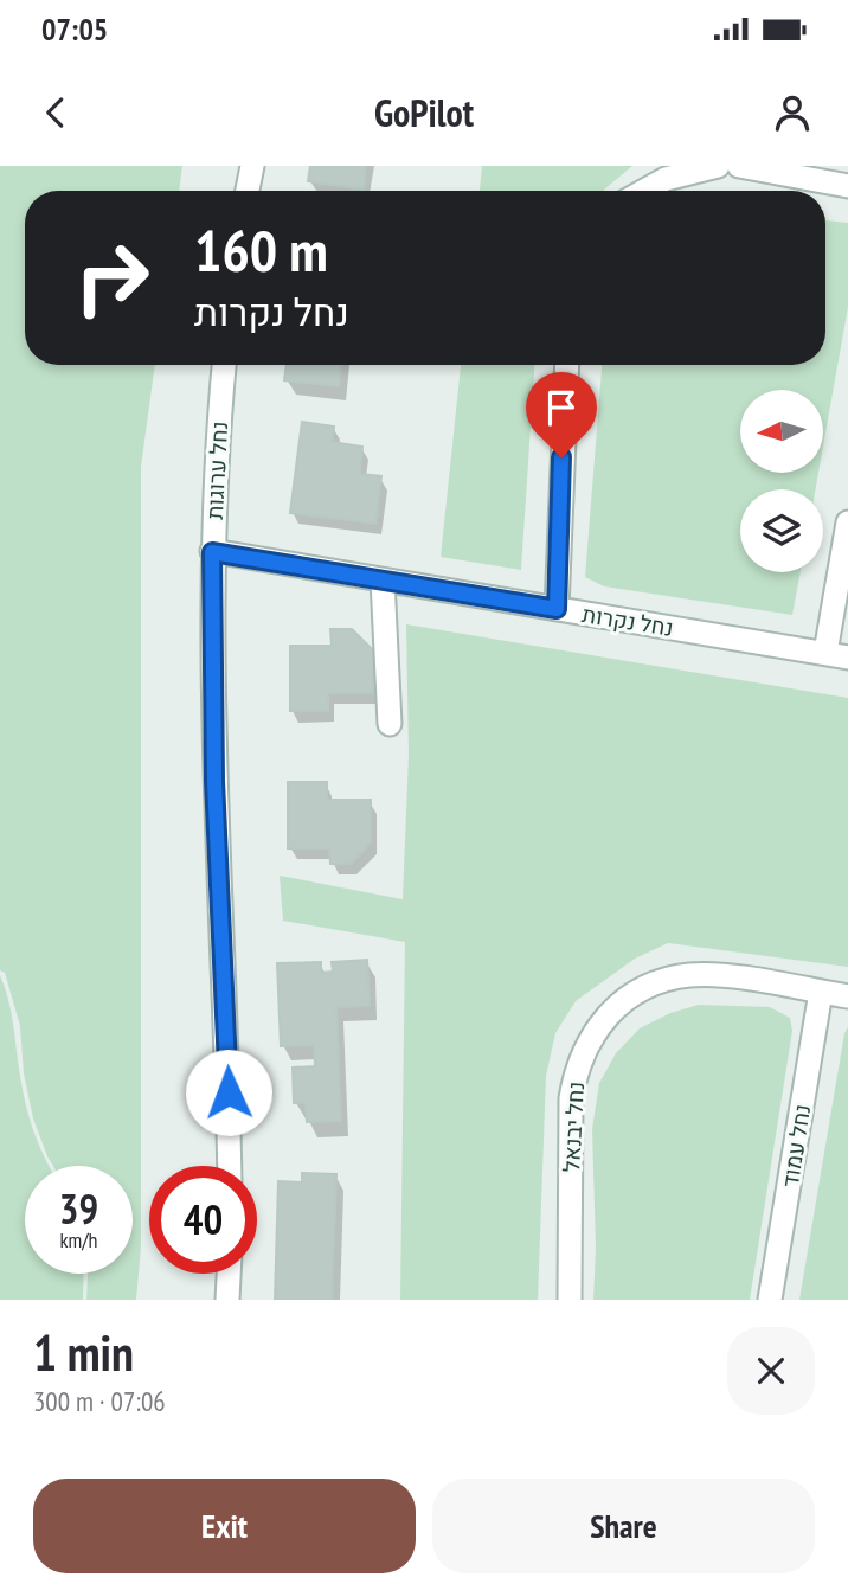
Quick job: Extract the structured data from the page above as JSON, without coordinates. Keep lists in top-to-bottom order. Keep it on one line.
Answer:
{"streets":{"street":["נחל ערוגות","נחל נקרות","נחל יבנאל","נחל עמוד"]},"crossings":[["נחל ערוגות","נחל נקרות"],["נחל יבנאל","נחל עמוד"]],"north":"left","page":{"status":"07:05","header":"GoPilot","turn":["160 m","נחל נקרות"],"speed":"39 km/h","limit":"40","heading":["1 min","300 m · 07:06"],"buttons":["Exit","Share"]}}
